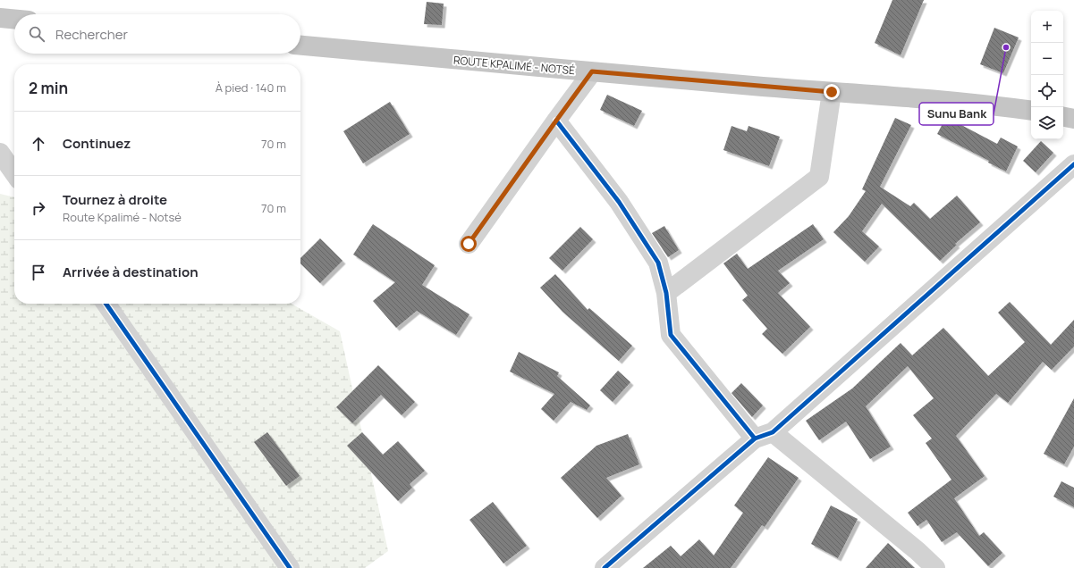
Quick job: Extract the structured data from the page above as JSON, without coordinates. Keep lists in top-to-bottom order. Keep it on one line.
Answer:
{"streets":{"main road":["ROUTE KPALIMÉ - NOTSÉ"]},"places":["Sunu Bank"],"page":{"map_buttons":["+","−"],"search":"Rechercher","heading":["2 min","À pied · 140 m"],"list":[["Continuez","70 m"],["Tournez à droite","Route Kpalimé - Notsé","70 m"],"Arrivée à destination"]}}
